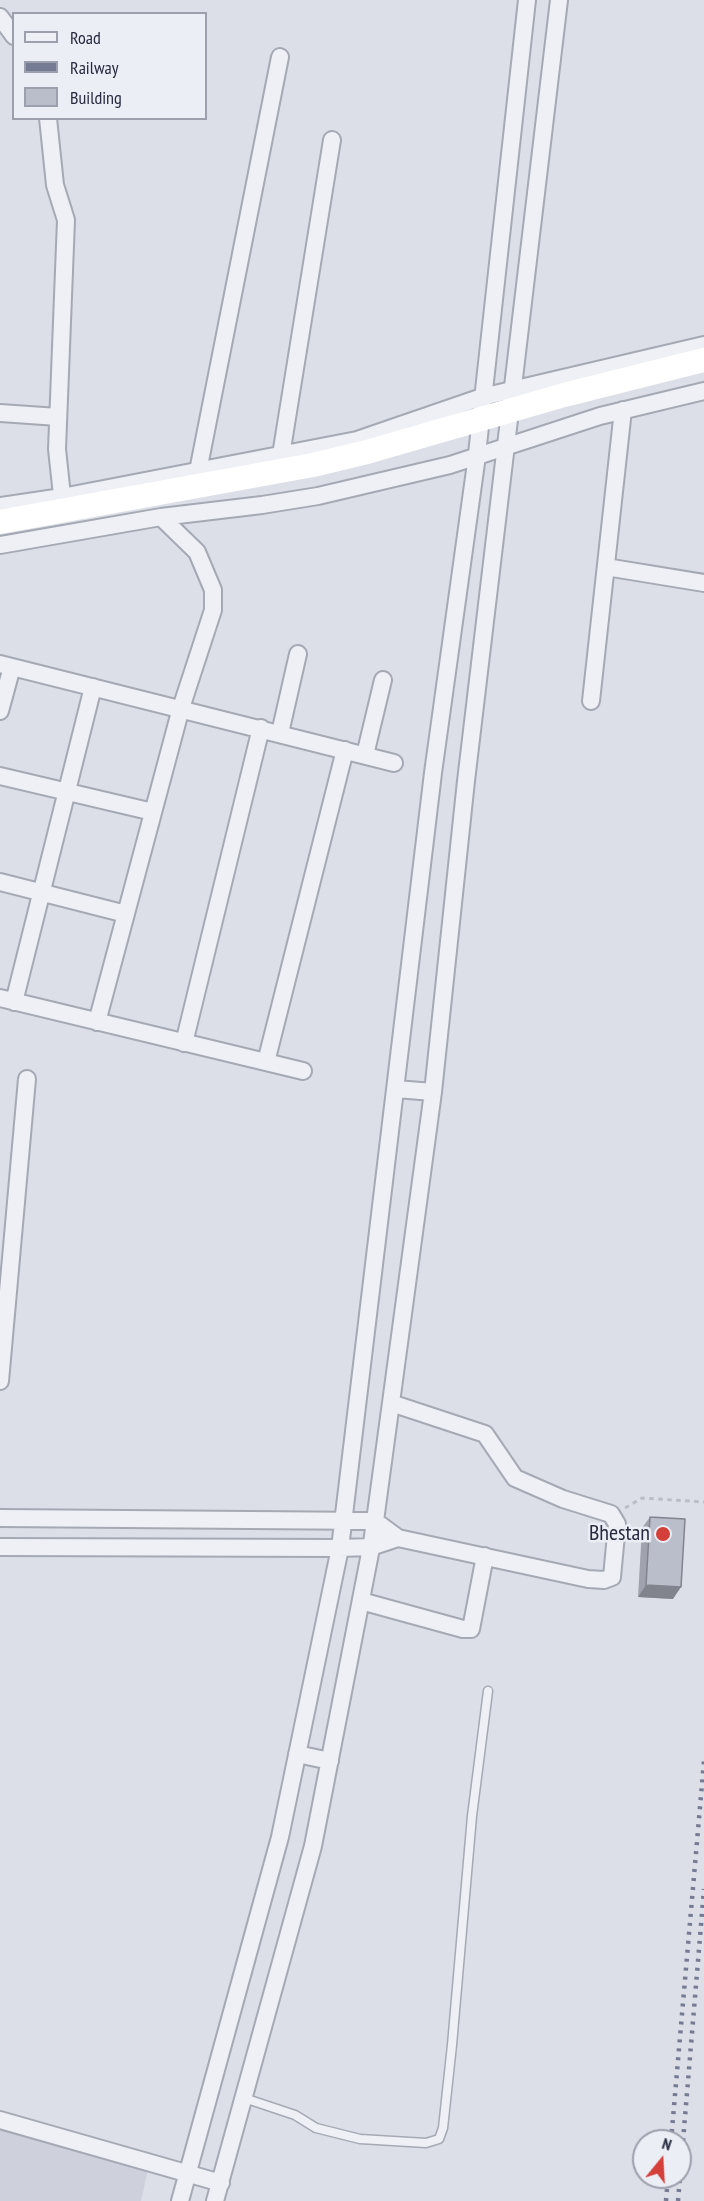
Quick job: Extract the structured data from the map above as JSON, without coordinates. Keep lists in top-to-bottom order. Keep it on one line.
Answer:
{"places":["Bhestan"],"legend":["Road","Railway","Building"],"north":"top"}
